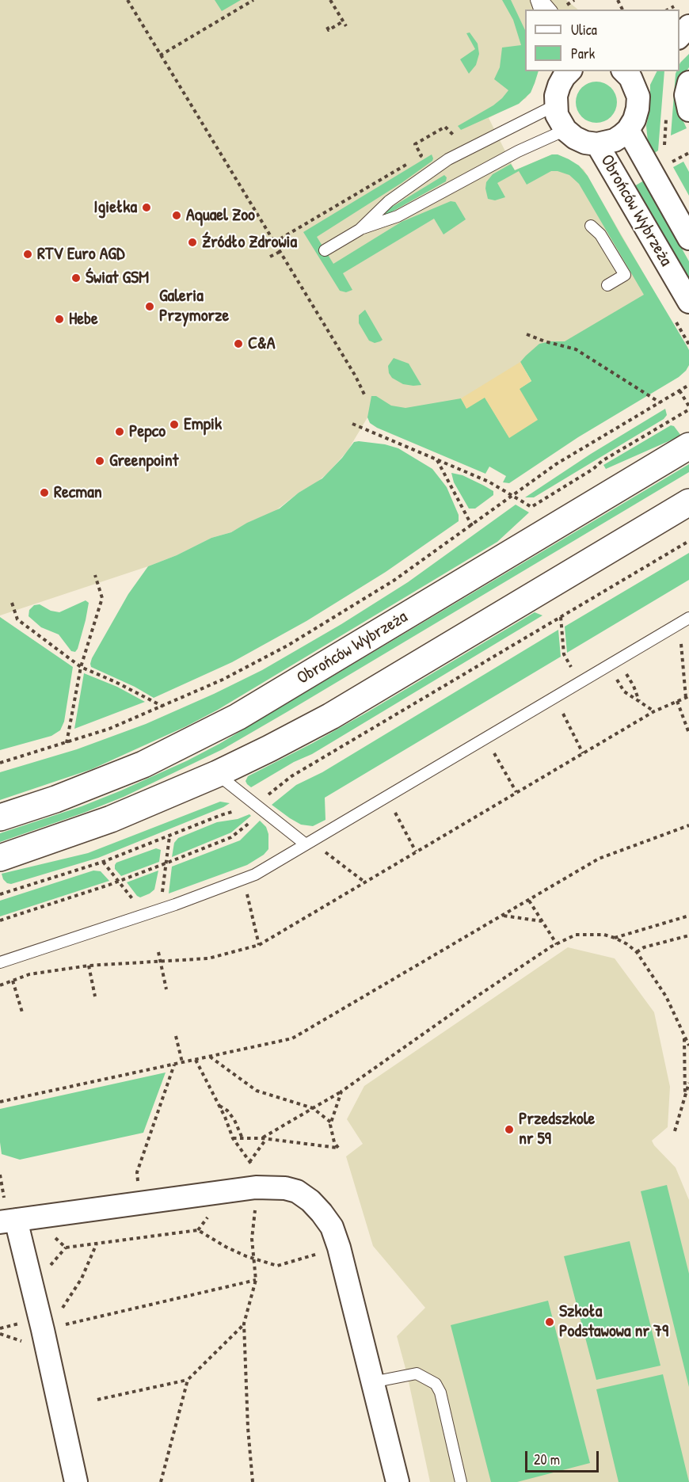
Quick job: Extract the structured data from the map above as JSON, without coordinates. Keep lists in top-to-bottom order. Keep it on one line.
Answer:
{"streets":{"main road":["Obrońców Wybrzeża"]},"places":["Igiełka","Aquael Zoo","Źródło Zdrowia","RTV Euro AGD","Świat GSM","Galeria Przymorze","Hebe","C&A","Empik","Pepco","Greenpoint","Recman","Przedszkole nr 59","Szkoła Podstawowa nr 79"],"legend":["Ulica","Park"],"scale_bar":"20 m"}
